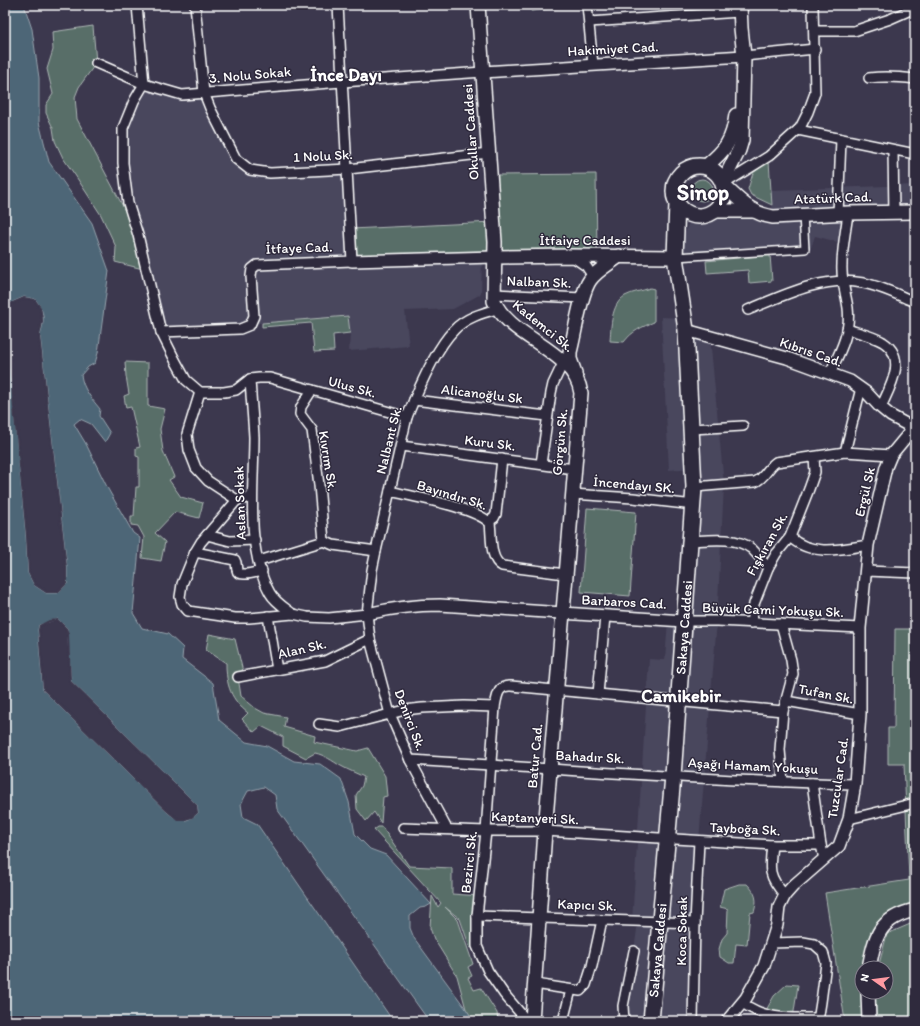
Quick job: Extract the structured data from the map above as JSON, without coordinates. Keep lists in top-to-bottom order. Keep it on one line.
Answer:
{"streets":{"highway":["Sakaya Caddesi"],"main road":["Okullar Caddesi","Atatürk Cad.","İtfaiye Caddesi","Kademci Sk.","Görgün Sk.","Batur Cad."],"street":["Hakimiyet Cad.","3. Nolu Sokak","1 Nolu Sk.","İtfaye Cad.","Nalban Sk.","Kıbrıs Cad.","Ulus Sk.","Alicanoğlu Sk","Nalbant Sk.","Kuru Sk.","Kıvrım Sk.","İncendayı SK.","Ergül Sk","Bayındır Sk.","Aslan Sokak","Fışkıran Sk.","Barbaros Cad.","Büyük Cami Yokuşu Sk.","Alan Sk.","Tufan Sk.","Denirci Sk.","Bahadır Sk.","Aşağı Hamam Yokuşu","Tuzcular Cad.","Kaptanyeri Sk.","Tayboğa Sk.","Bezirci Sk.","Kapıcı Sk.","Koca Sokak"]},"crossings":[["Hakimiyet Cad.","3. Nolu Sokak"],["Hakimiyet Cad.","Okullar Caddesi"],["3. Nolu Sokak","Okullar Caddesi"],["3. Nolu Sokak","1 Nolu Sk."],["Okullar Caddesi","1 Nolu Sk."],["Okullar Caddesi","İtfaiye Caddesi"],["Okullar Caddesi","İtfaye Cad."],["Okullar Caddesi","Kademci Sk."],["İtfaiye Caddesi","İtfaye Cad."],["İtfaiye Caddesi","Kademci Sk."],["İtfaiye Caddesi","Sakaya Caddesi"],["İtfaye Cad.","Kademci Sk."],["Nalban Sk.","Kademci Sk."],["Kademci Sk.","Nalbant Sk."],["Kademci Sk.","Görgün Sk."],["Kıbrıs Cad.","Ergül Sk"],["Kıbrıs Cad.","Sakaya Caddesi"],["Ulus Sk.","Nalbant Sk."],["Ulus Sk.","Kıvrım Sk."],["Ulus Sk.","Aslan Sokak"],["Alicanoğlu Sk","Nalbant Sk."],["Nalbant Sk.","Kuru Sk."],["Nalbant Sk.","Bayındır Sk."],["Nalbant Sk.","Barbaros Cad."],["Nalbant Sk.","Denirci Sk."],["Görgün Sk.","Kuru Sk."],["Görgün Sk.","İncendayı SK."],["Görgün Sk.","Batur Cad."],["İncendayı SK.","Sakaya Caddesi"],["İncendayı SK.","Batur Cad."],["Ergül Sk","Tuzcular Cad."],["Bayındır Sk.","Batur Cad."],["Fışkıran Sk.","Büyük Cami Yokuşu Sk."],["Barbaros Cad.","Büyük Cami Yokuşu Sk."],["Barbaros Cad.","Sakaya Caddesi"],["Barbaros Cad.","Denirci Sk."],["Barbaros Cad.","Batur Cad."],["Büyük Cami Yokuşu Sk.","Sakaya Caddesi"],["Büyük Cami Yokuşu Sk.","Tuzcular Cad."],["Sakaya Caddesi","Bahadır Sk."],["Sakaya Caddesi","Aşağı Hamam Yokuşu"],["Sakaya Caddesi","Kaptanyeri Sk."],["Sakaya Caddesi","Tayboğa Sk."],["Sakaya Caddesi","Kapıcı Sk."],["Alan Sk.","Denirci Sk."],["Tufan Sk.","Tuzcular Cad."],["Denirci Sk.","Bahadır Sk."],["Denirci Sk.","Kaptanyeri Sk."],["Batur Cad.","Bahadır Sk."],["Batur Cad.","Kaptanyeri Sk."],["Batur Cad.","Bezirci Sk."],["Batur Cad.","Kapıcı Sk."],["Bahadır Sk.","Aşağı Hamam Yokuşu"],["Bahadır Sk.","Bezirci Sk."],["Aşağı Hamam Yokuşu","Tuzcular Cad."],["Kaptanyeri Sk.","Tayboğa Sk."],["Kaptanyeri Sk.","Bezirci Sk."],["Tayboğa Sk.","Koca Sokak"],["Bezirci Sk.","Kapıcı Sk."],["Kapıcı Sk.","Koca Sokak"]],"districts":["İnce Dayı","Sinop","Camikebir"],"north":"left"}
